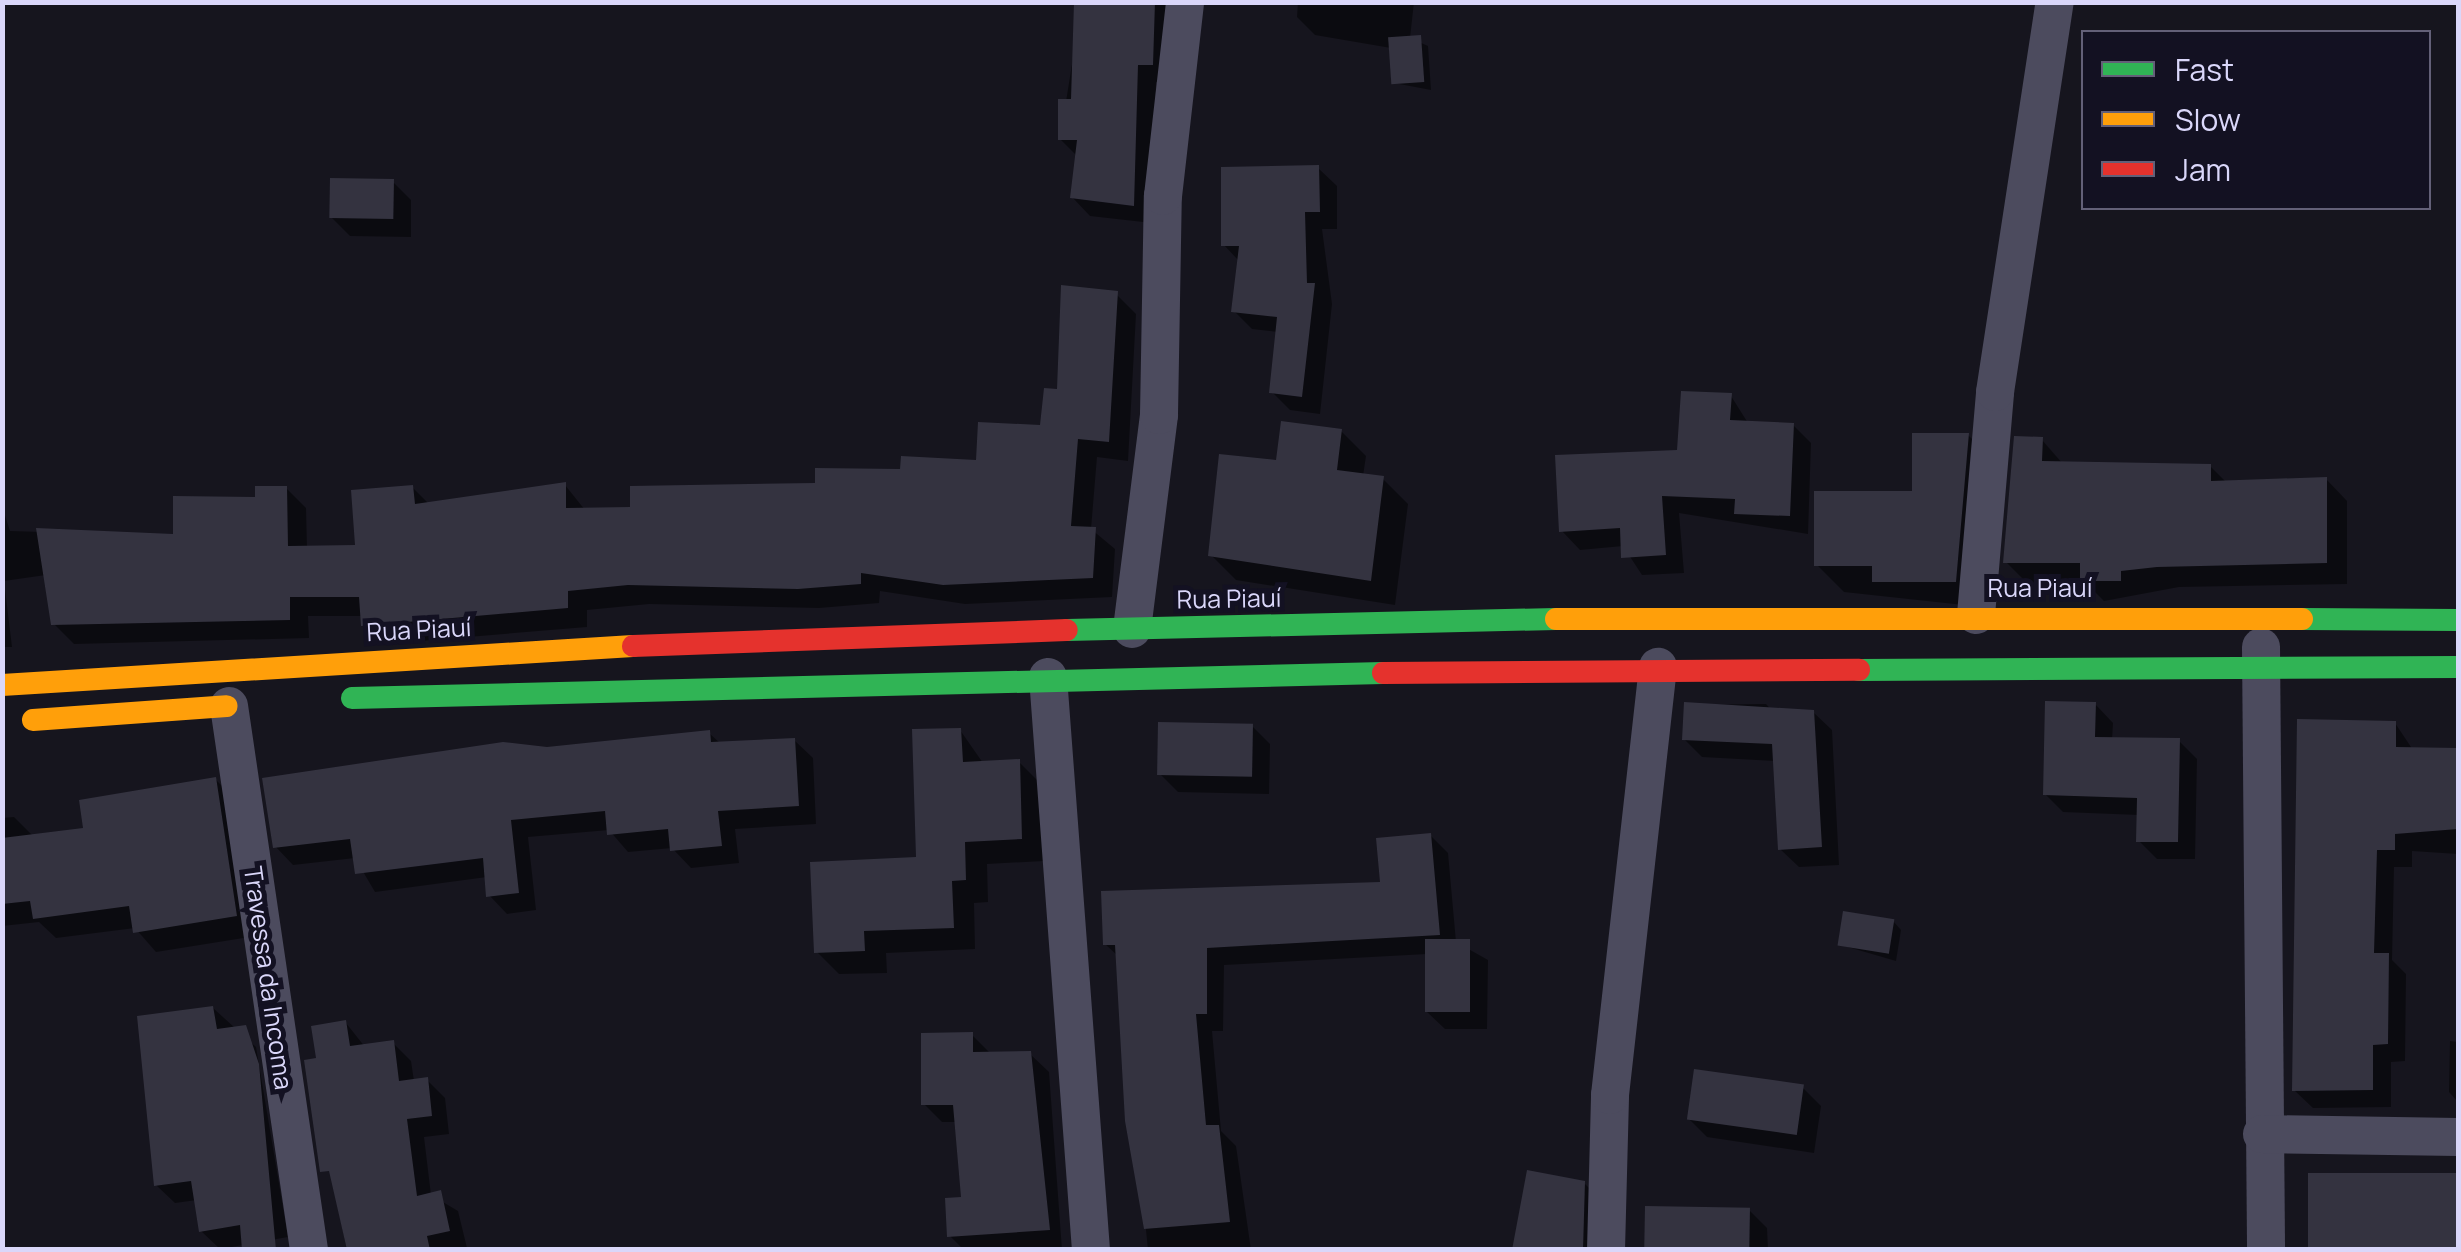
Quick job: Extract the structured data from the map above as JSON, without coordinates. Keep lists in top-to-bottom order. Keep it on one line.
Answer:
{"streets":{"main road":["Rua Piauí"],"street":["Travessa da Incoma"]},"legend":["Fast","Slow","Jam"]}
